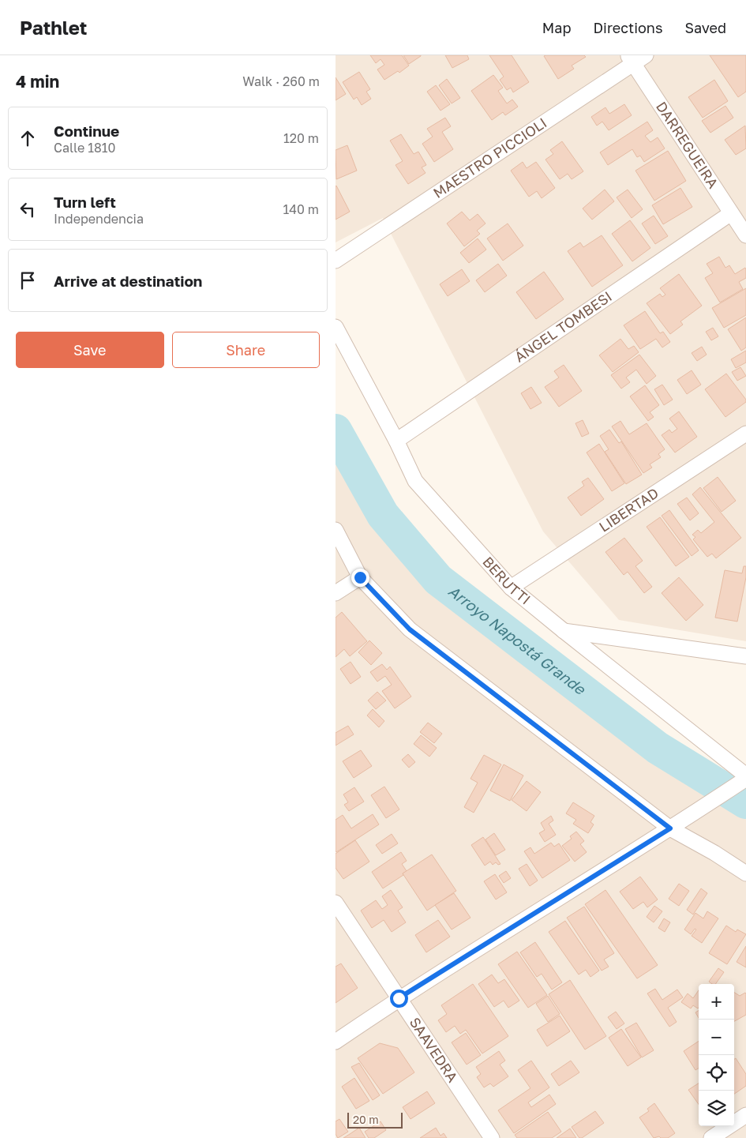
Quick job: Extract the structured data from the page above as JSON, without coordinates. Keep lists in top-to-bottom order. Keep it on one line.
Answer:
{"streets":{"street":["DARREGUEIRA","MAESTRO PICCIOLI","ÁNGEL TOMBESI","LIBERTAD","BERUTTI","SAAVEDRA"]},"crossings":[["DARREGUEIRA","MAESTRO PICCIOLI"],["DARREGUEIRA","ÁNGEL TOMBESI"],["ÁNGEL TOMBESI","BERUTTI"],["LIBERTAD","BERUTTI"]],"water":["Arroyo Napostá Grande"],"scale_bar":"20 m","page":{"header":"Pathlet","nav":["Map","Directions","Saved"],"heading":["4 min","Walk · 260 m"],"list":[["Continue","Calle 1810","120 m"],["Turn left","Independencia","140 m"],"Arrive at destination"],"buttons":["Save","Share"],"map_buttons":["+","−"],"scale":"20 m"}}
